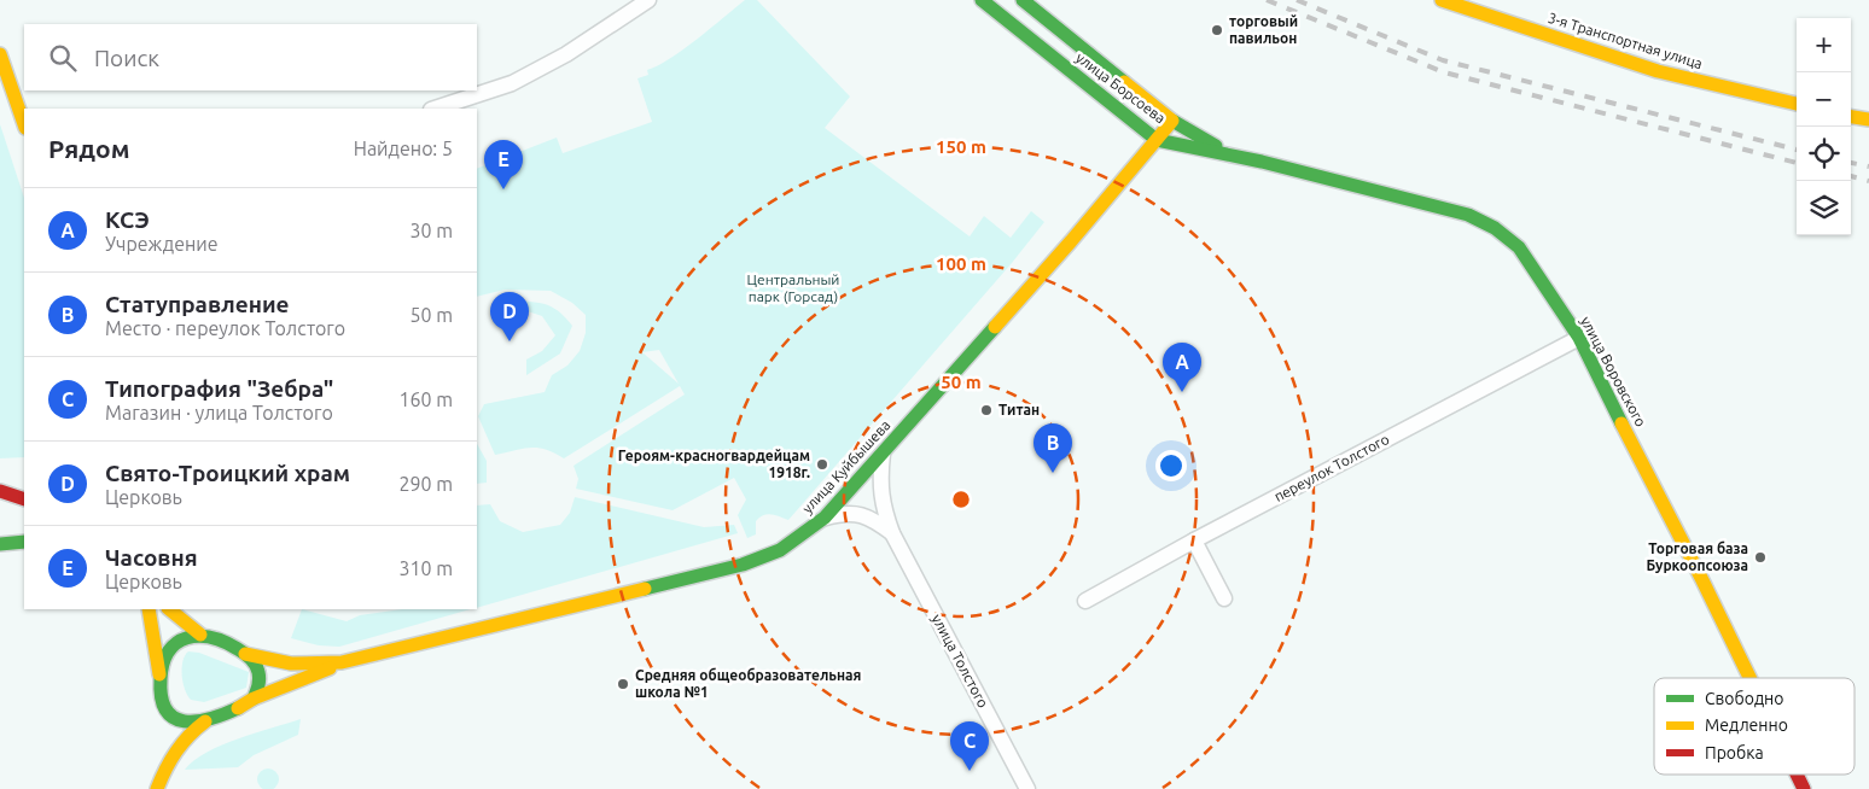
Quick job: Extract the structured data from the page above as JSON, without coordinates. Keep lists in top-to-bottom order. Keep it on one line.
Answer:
{"streets":{"main road":["3-я Транспортная улица","улица Борсоева","улица Воровского","улица Куйбышева"],"street":["переулок Толстого","улица Толстого"]},"crossings":[["улица Борсоева","улица Воровского"],["улица Борсоева","улица Куйбышева"],["улица Воровского","улица Куйбышева"],["улица Воровского","переулок Толстого"],["улица Куйбышева","улица Толстого"]],"parks":["Центральный парк (Горсад)"],"places":["торговый павильон","Титан","Героям-красногвардейцам 1918г.","Торговая база Буркоопсоюза","Средняя общеобразовательная школа №1"],"legend":["Свободно","Медленно","Пробка"],"page":{"map_buttons":["+","−"],"search":"Поиск","heading":["Рядом","Найдено: 5"],"pins":["E","D","A","B","C"],"list":[{"mark":"A","name":"КСЭ","note":"Учреждение","value":"30 m"},{"mark":"B","name":"Статуправление","note":"Место · переулок Толстого","value":"50 m"},{"mark":"C","name":"Типография \"Зебра\"","note":"Магазин · улица Толстого","value":"160 m"},{"mark":"D","name":"Свято-Троицкий храм","note":"Церковь","value":"290 m"},{"mark":"E","name":"Часовня","note":"Церковь","value":"310 m"}]},"rings":["150 m","100 m","50 m"]}
